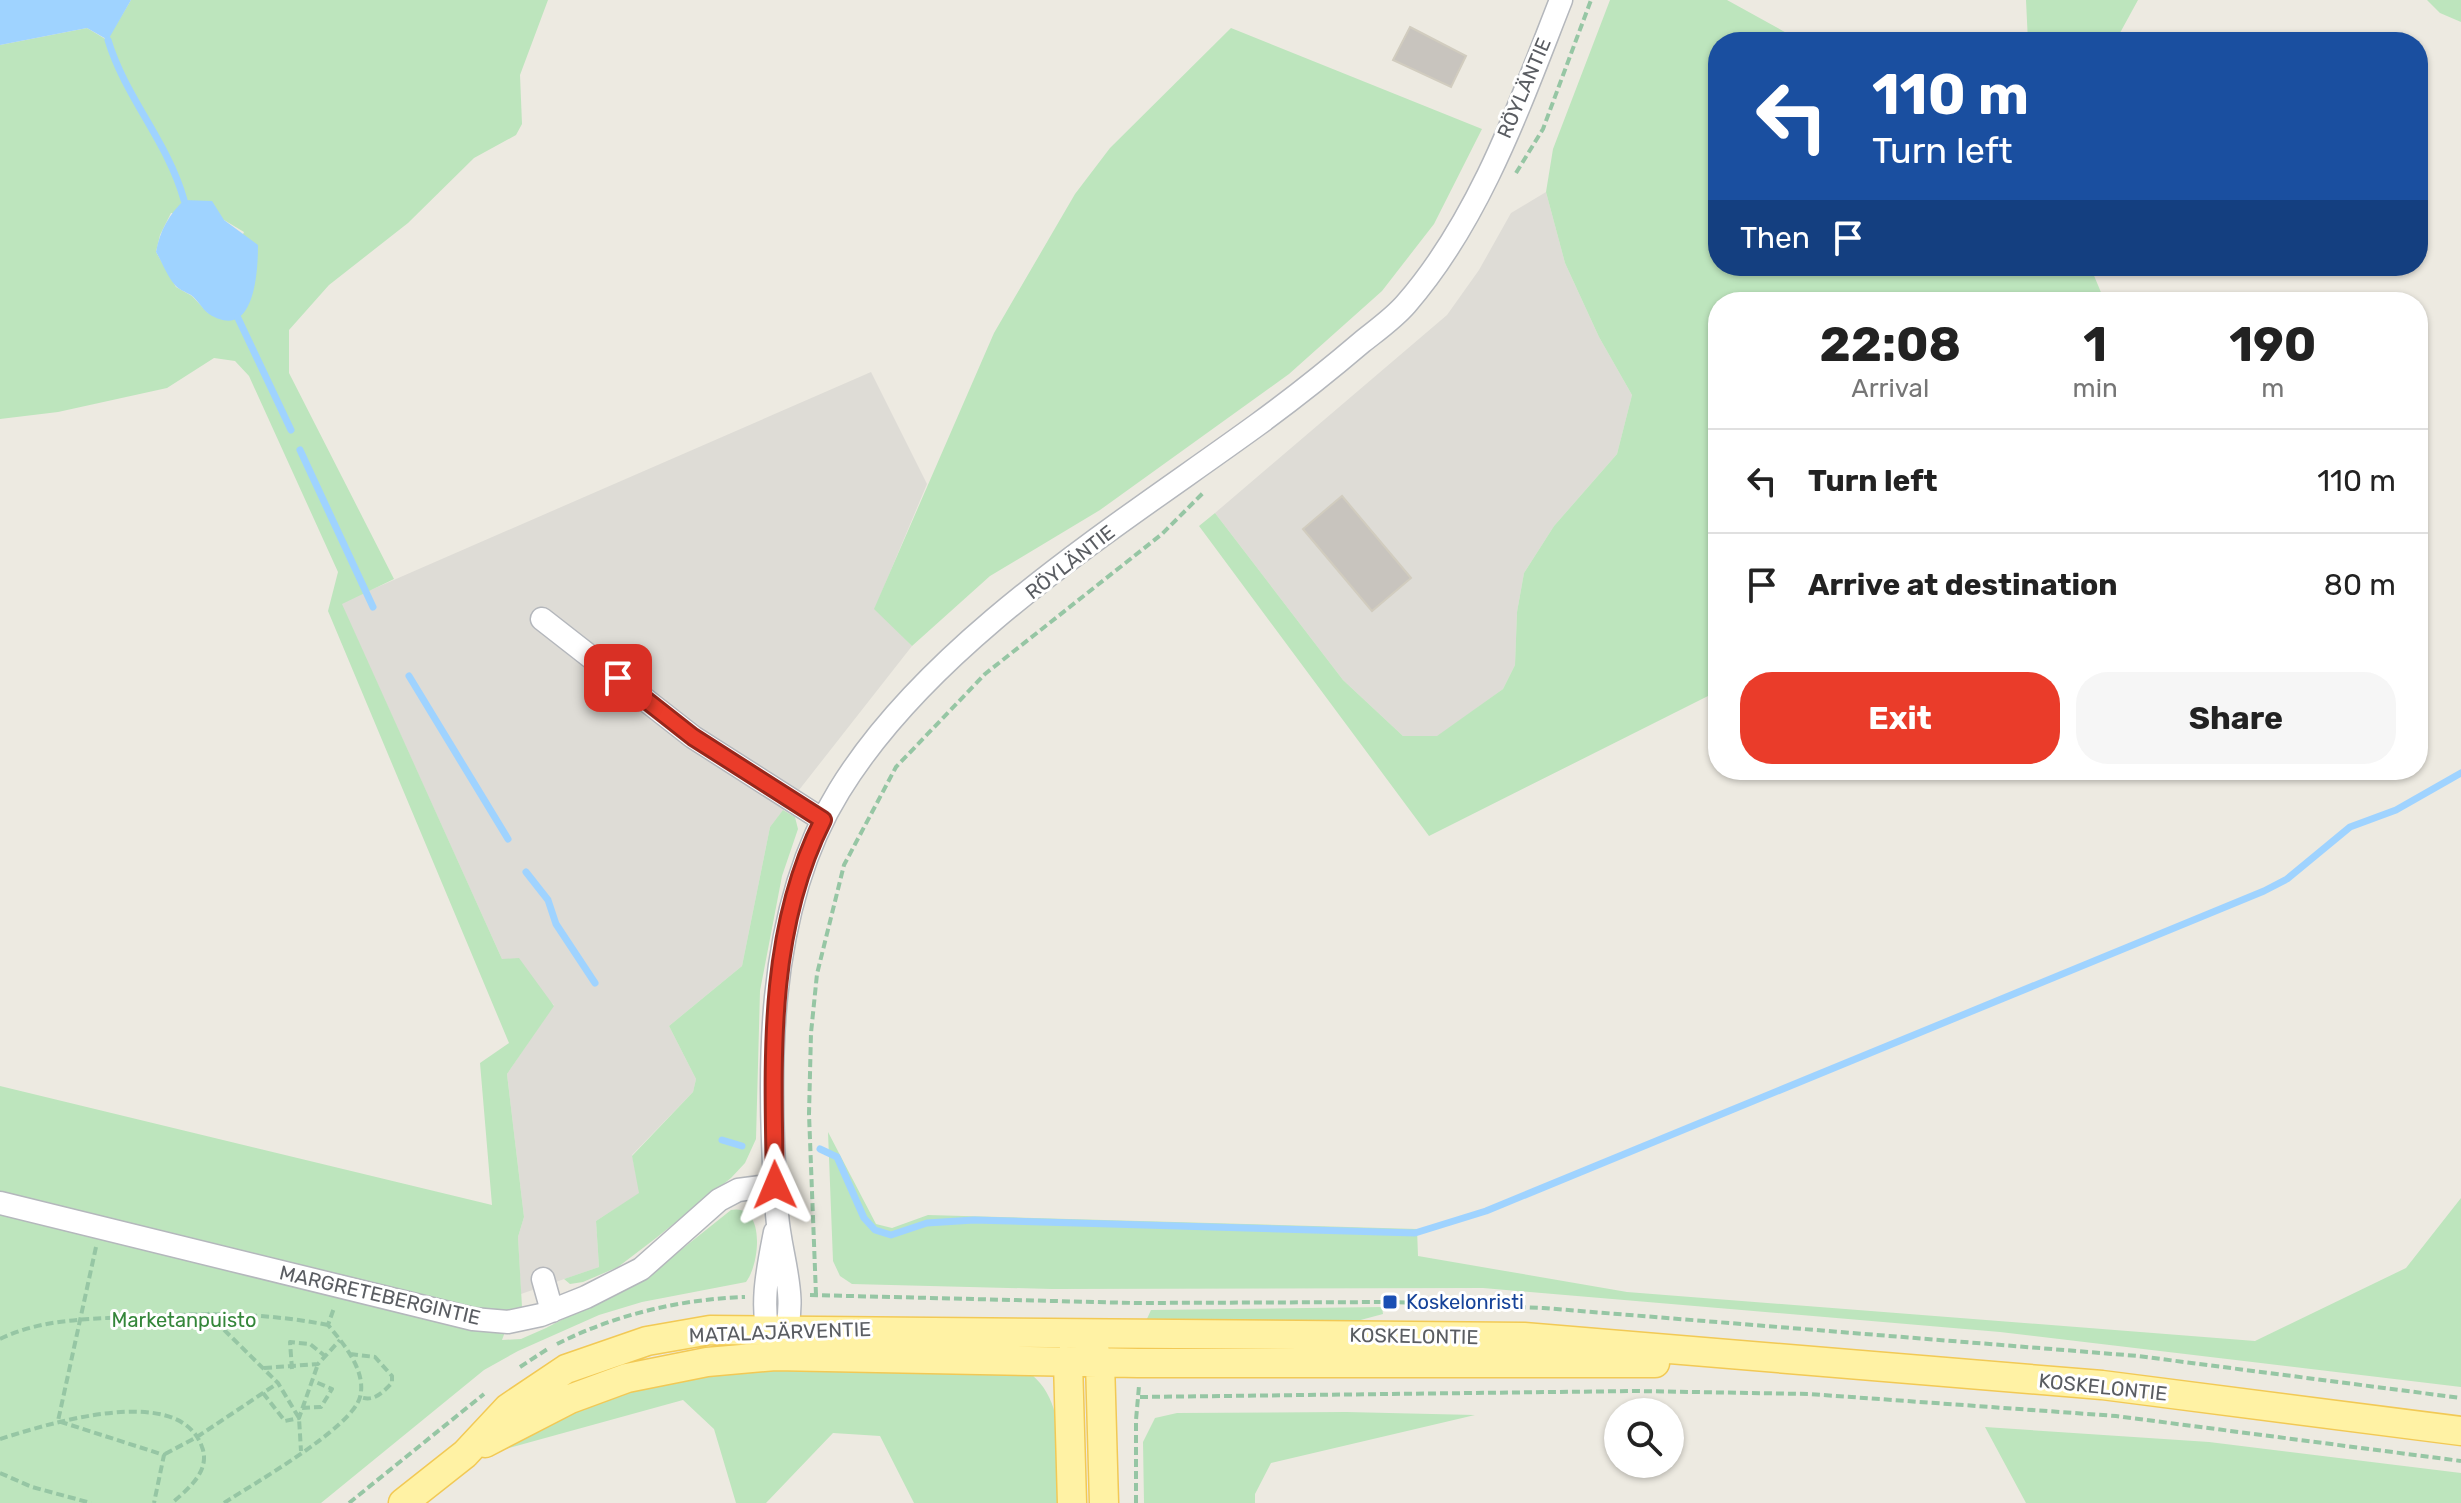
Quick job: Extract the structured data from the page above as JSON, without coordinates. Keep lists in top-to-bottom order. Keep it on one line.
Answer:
{"streets":{"main road":["MATALAJÄRVENTIE","KOSKELONTIE"],"street":["RÖYLÄNTIE","MARGRETEBERGINTIE"]},"crossings":[["RÖYLÄNTIE","MARGRETEBERGINTIE"],["RÖYLÄNTIE","MATALAJÄRVENTIE"],["MATALAJÄRVENTIE","KOSKELONTIE"]],"parks":["Marketanpuisto"],"places":{"transit":["Koskelonristi"]},"page":{"turn":["110 m","Turn left"],"then":"Then","eta":["22:08","Arrival","1","min","190","m"],"list":[{"name":"Turn left","value":"110 m"},{"name":"Arrive at destination","value":"80 m"}],"buttons":["Exit","Share"]}}
